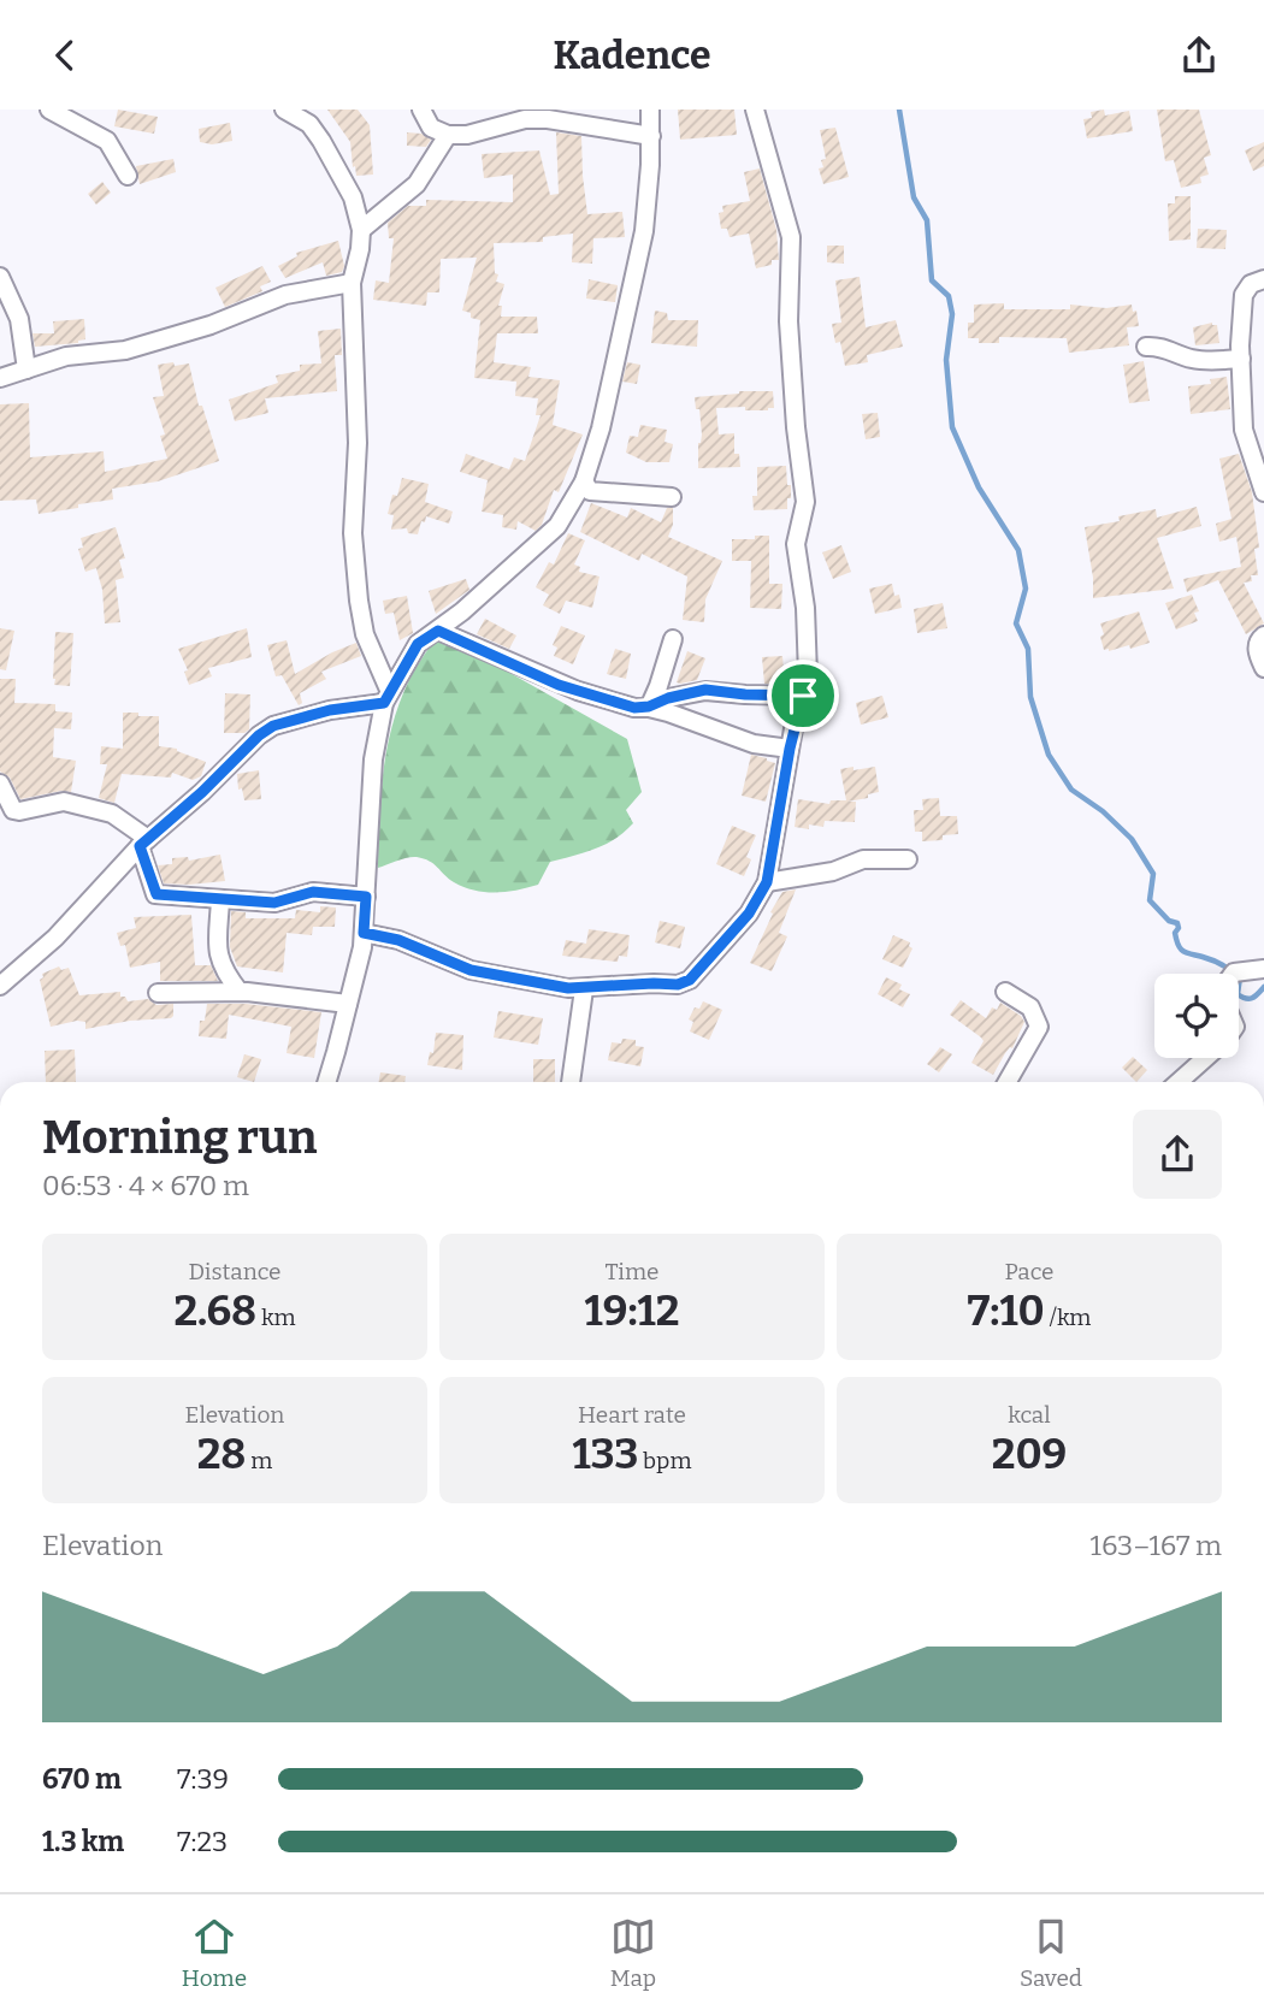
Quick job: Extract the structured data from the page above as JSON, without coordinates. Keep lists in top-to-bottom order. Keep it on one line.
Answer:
{"page":{"header":"Kadence","heading":["Morning run","06:53 · 4 × 670 m"],"stats":[["Distance","2.68 km"],["Time","19:12"],["Pace","7:10 /km"],["Elevation","28 m"],["Heart rate","133 bpm"],["kcal","209"]],"chart":["Elevation","163–167 m"],"list":[{"name":"670 m","note":"7:39"},{"name":"1.3 km","note":"7:23"}],"tabs":["Home","Map","Saved"]}}
